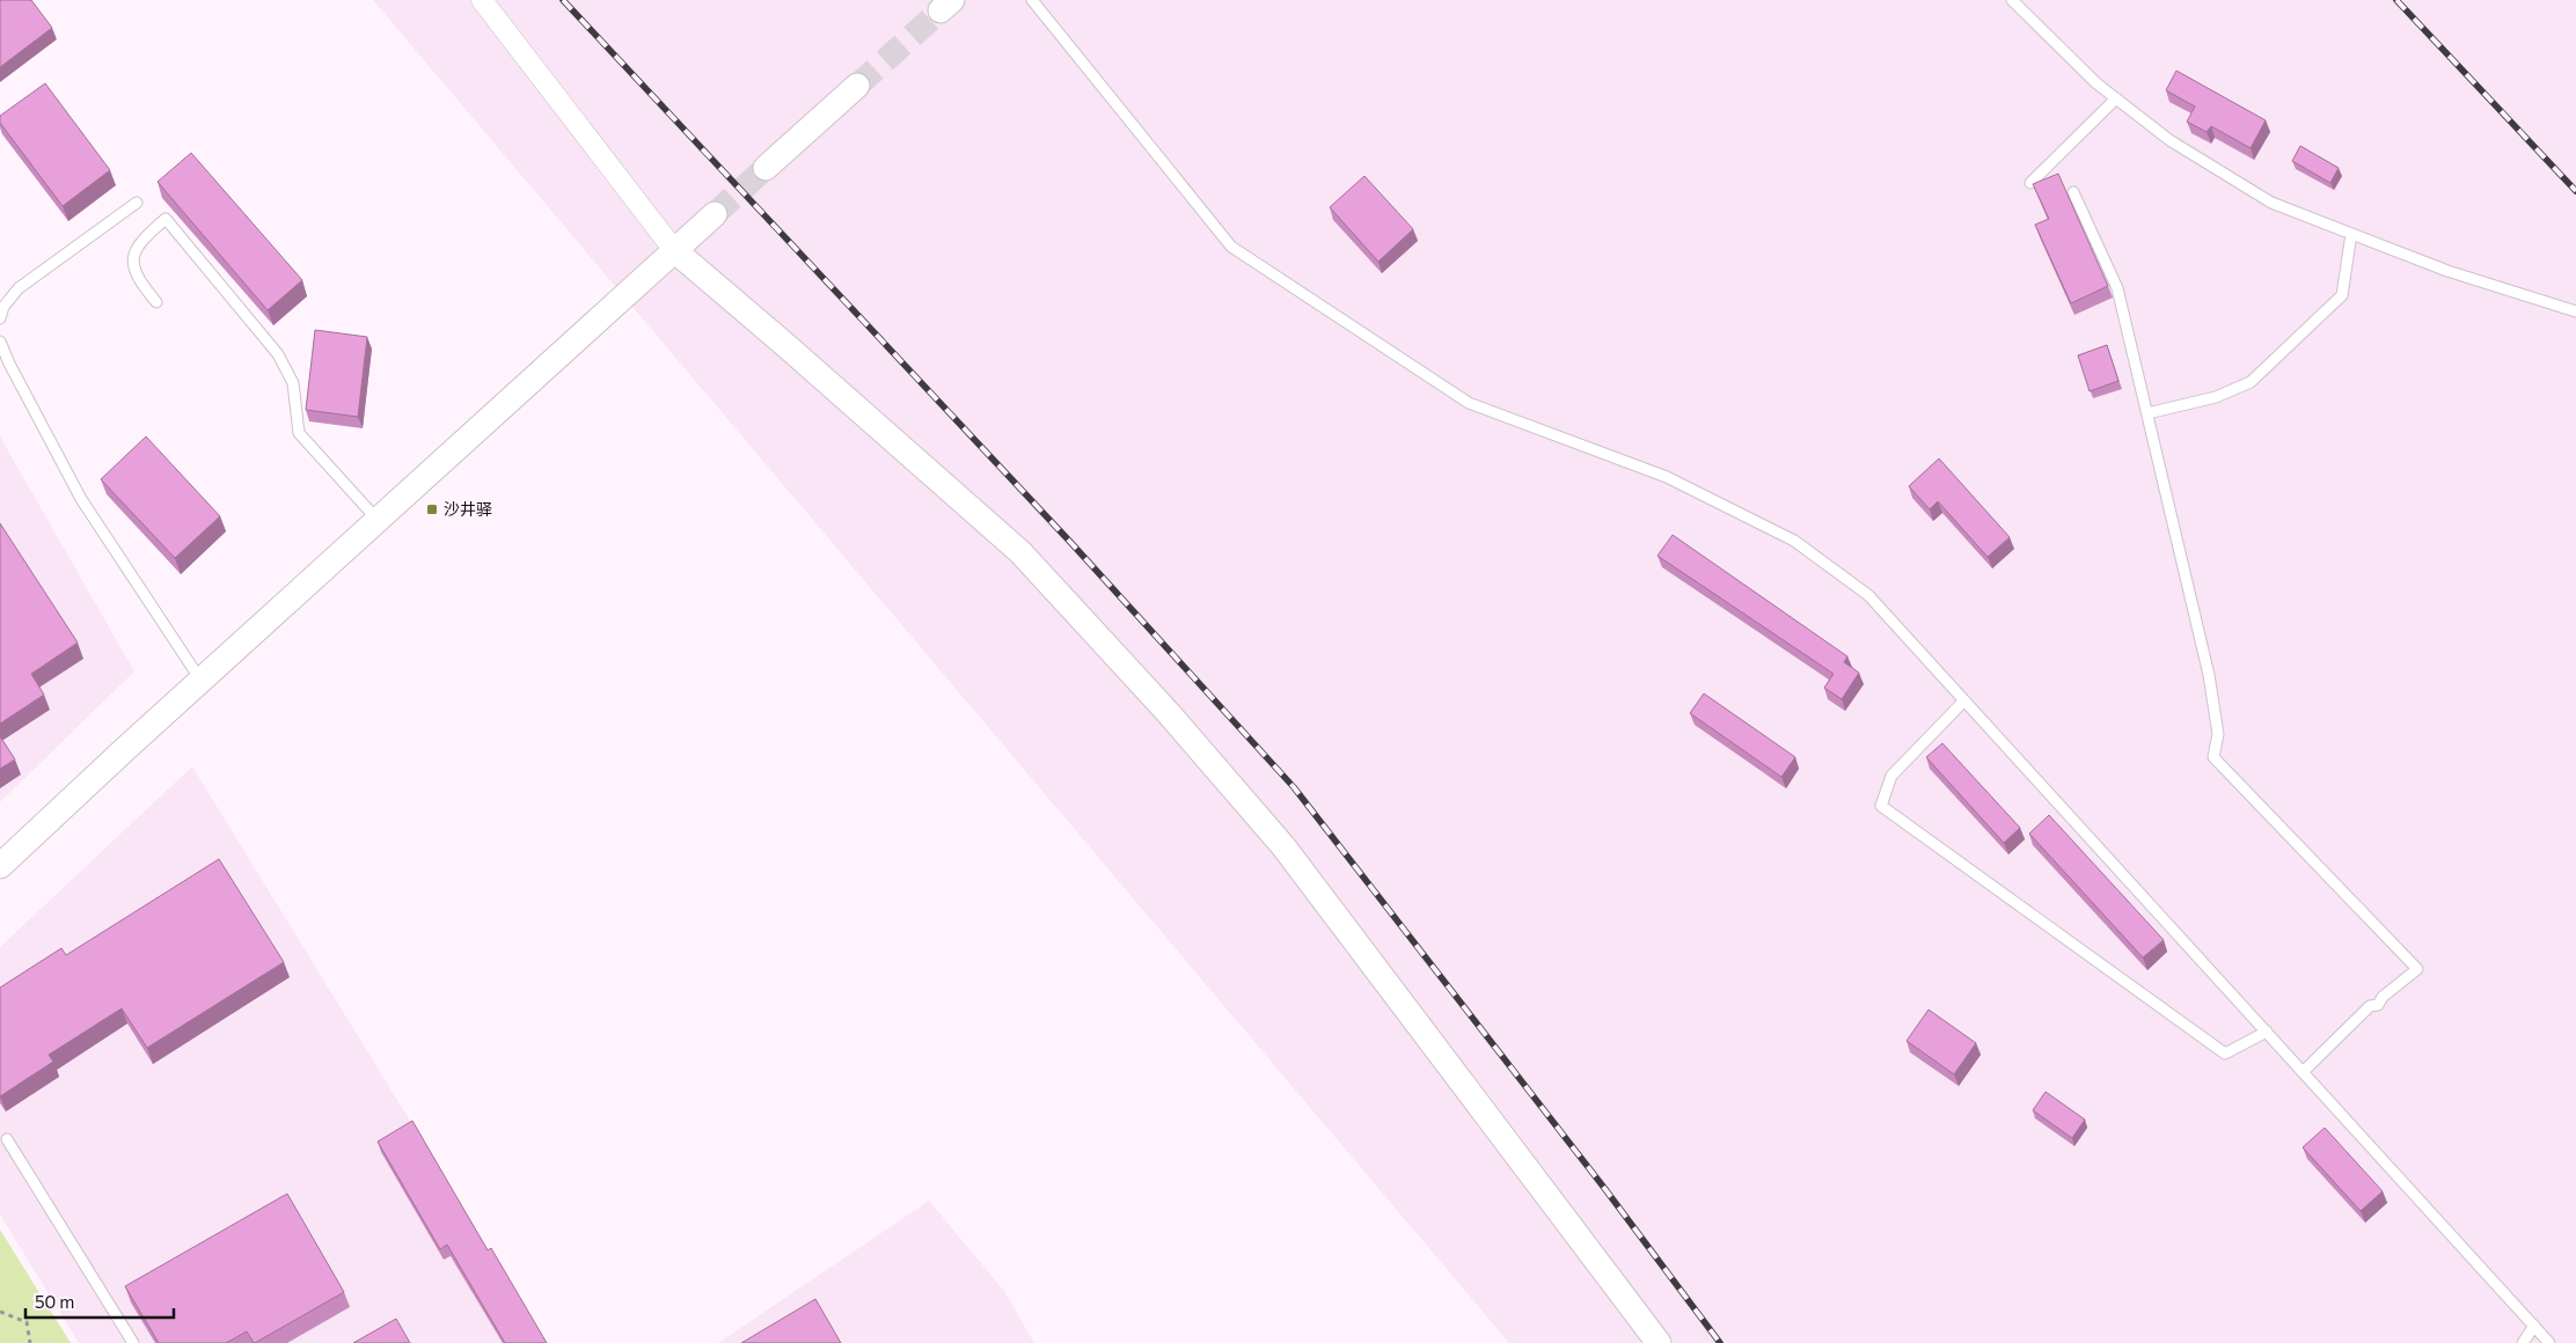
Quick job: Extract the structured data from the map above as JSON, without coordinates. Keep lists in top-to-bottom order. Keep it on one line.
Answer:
{"places":{"transit":["沙井驿"]},"scale_bar":"50 m"}
